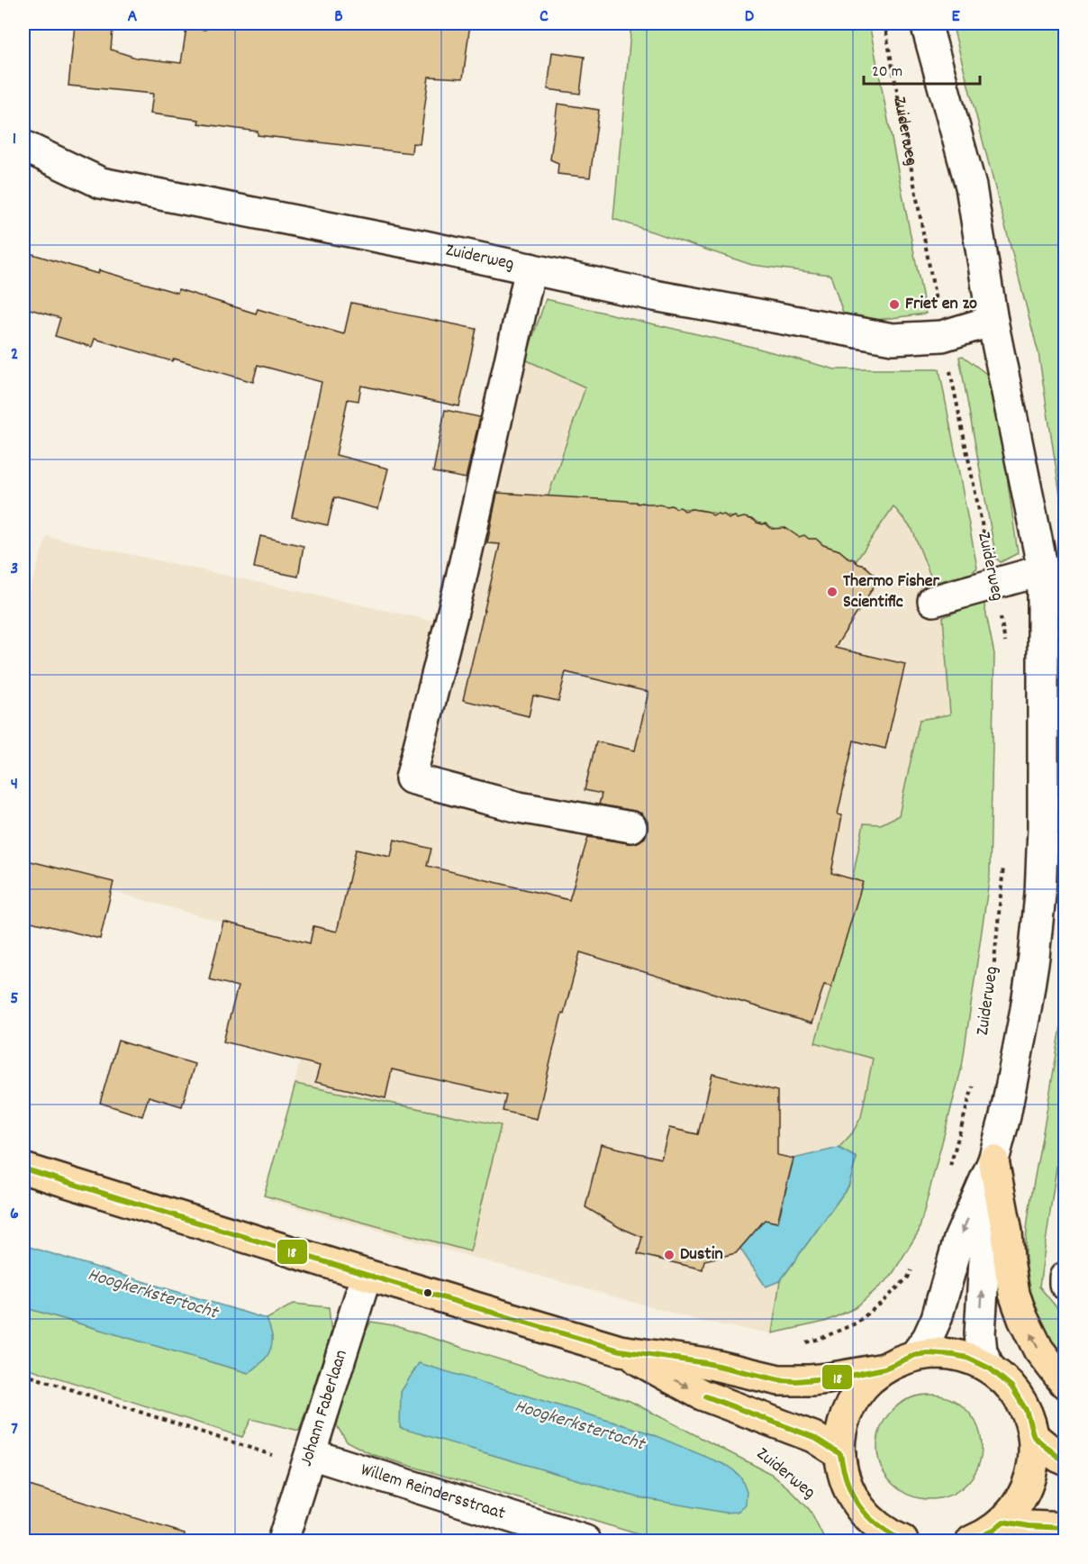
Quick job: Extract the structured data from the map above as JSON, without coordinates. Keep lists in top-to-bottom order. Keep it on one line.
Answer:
{"streets":{"street":["Zuiderweg","Johann Faberlaan","Willem Reindersstraat"]},"crossings":[["Johann Faberlaan","Willem Reindersstraat"]],"water":["Hoogkerkstertocht"],"places":["Friet en zo","Thermo Fisher Scientific","Dustin"],"lines":["transit line 18"],"scale_bar":"20 m","grid":{"columns":["A","B","C","D","E"],"rows":["1","2","3","4","5","6","7"]}}
